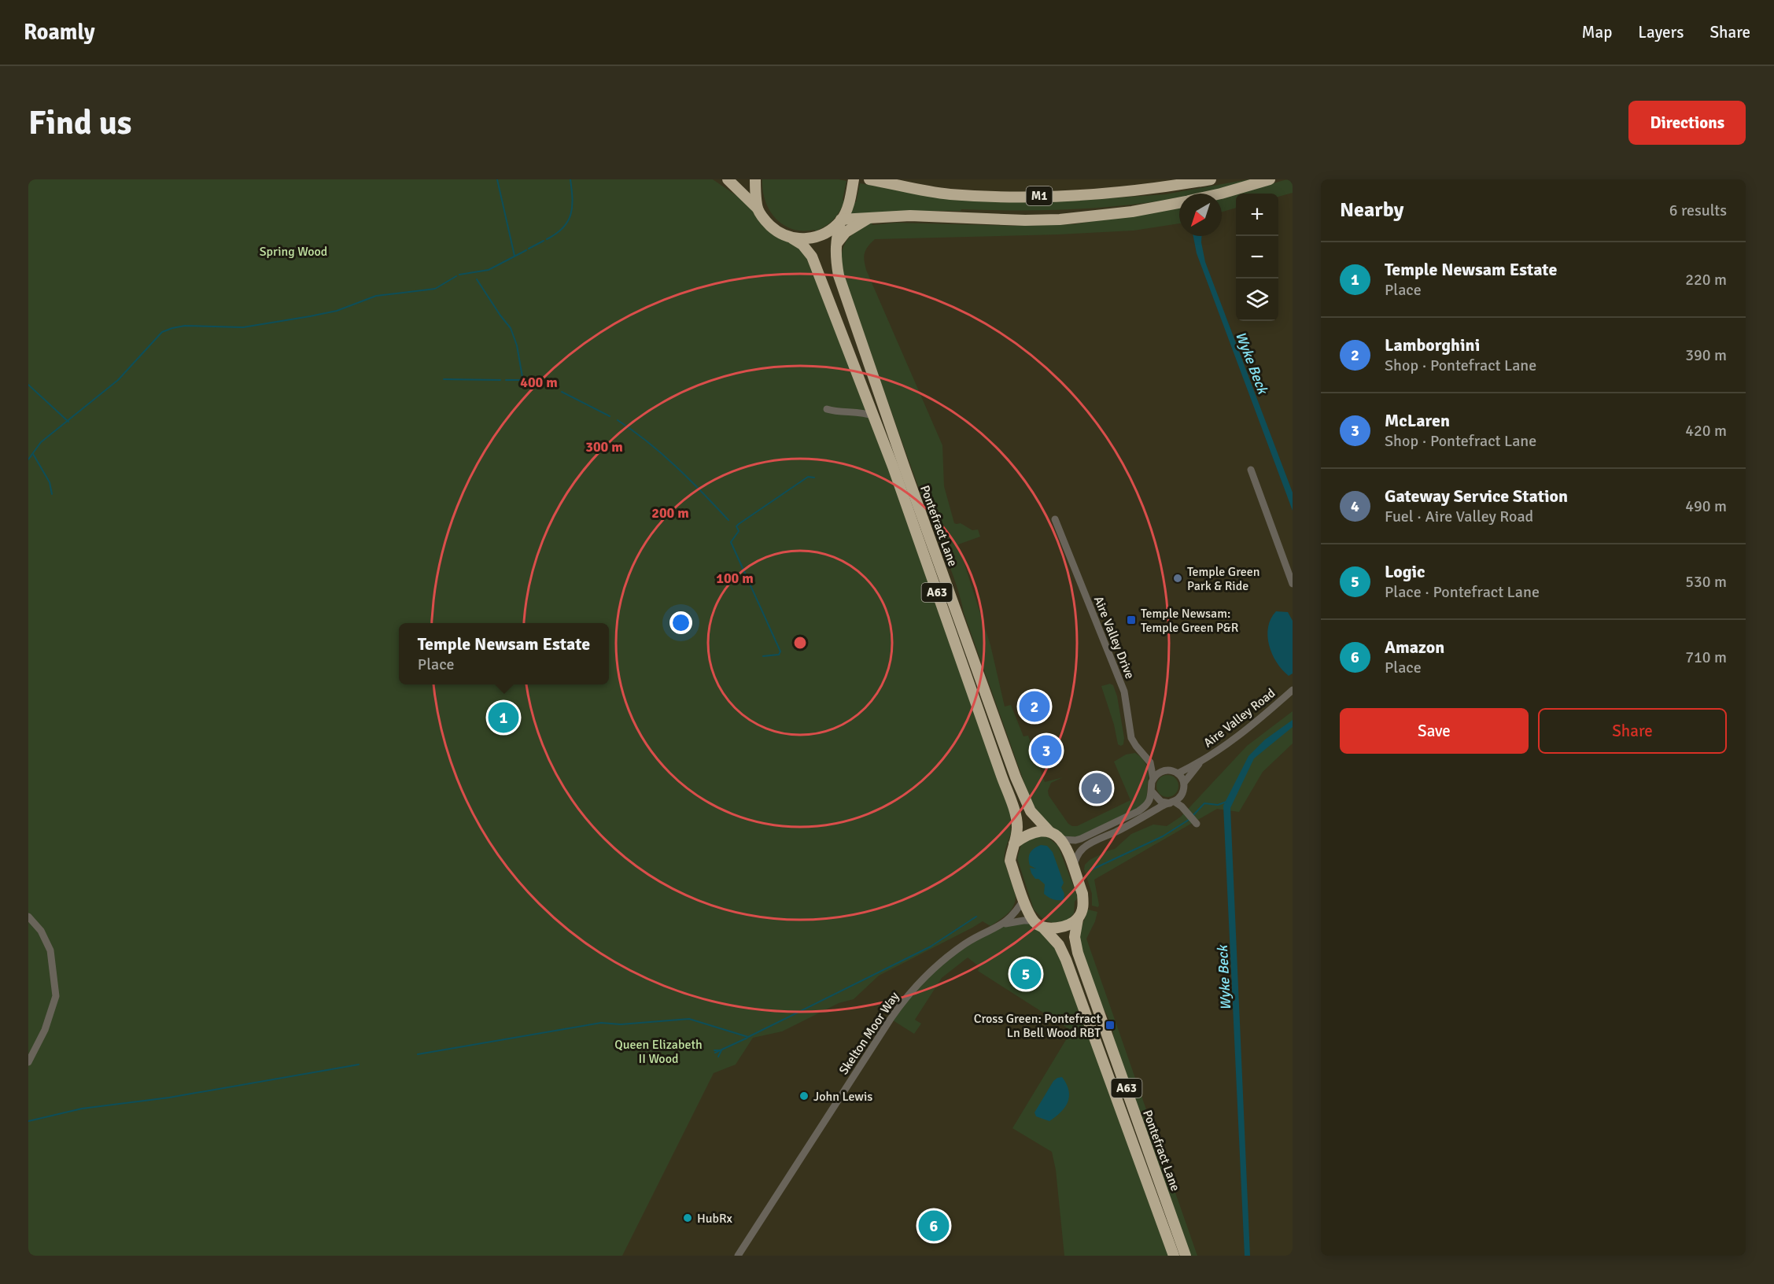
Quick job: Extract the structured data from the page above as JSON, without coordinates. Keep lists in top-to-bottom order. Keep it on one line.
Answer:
{"streets":{"highway":["M1","Pontefract Lane","A63"],"street":["Aire Valley Drive","Aire Valley Road","Skelton Moor Way"]},"crossings":[["M1","Pontefract Lane"],["Pontefract Lane","A63"],["Pontefract Lane","Skelton Moor Way"],["A63","Skelton Moor Way"],["Aire Valley Drive","Aire Valley Road"]],"water":["Wyke Beck"],"parks":["Spring Wood","Queen Elizabeth II Wood"],"places":{"other":["Temple Green Park & Ride","John Lewis","HubRx"],"transit":["Temple Newsam: Temple Green P&R","Cross Green: Pontefract Ln Bell Wood RBT"]},"north":"bottom left","page":{"header":"Roamly","nav":["Map","Layers","Share"],"buttons":["Directions",["Save","Share"]],"title":"Find us","heading":["Nearby","6 results"],"map_buttons":["+","−"],"list":[{"mark":"1","name":"Temple Newsam Estate","note":"Place","value":"220 m"},{"mark":"2","name":"Lamborghini","note":"Shop · Pontefract Lane","value":"390 m"},{"mark":"3","name":"McLaren","note":"Shop · Pontefract Lane","value":"420 m"},{"mark":"4","name":"Gateway Service Station","note":"Fuel · Aire Valley Road","value":"490 m"},{"mark":"5","name":"Logic","note":"Place · Pontefract Lane","value":"530 m"},{"mark":"6","name":"Amazon","note":"Place","value":"710 m"}],"popup":["Temple Newsam Estate","Place"],"pins":["2","1","3","4","5","6"]},"rings":["400 m","300 m","200 m","100 m"]}
